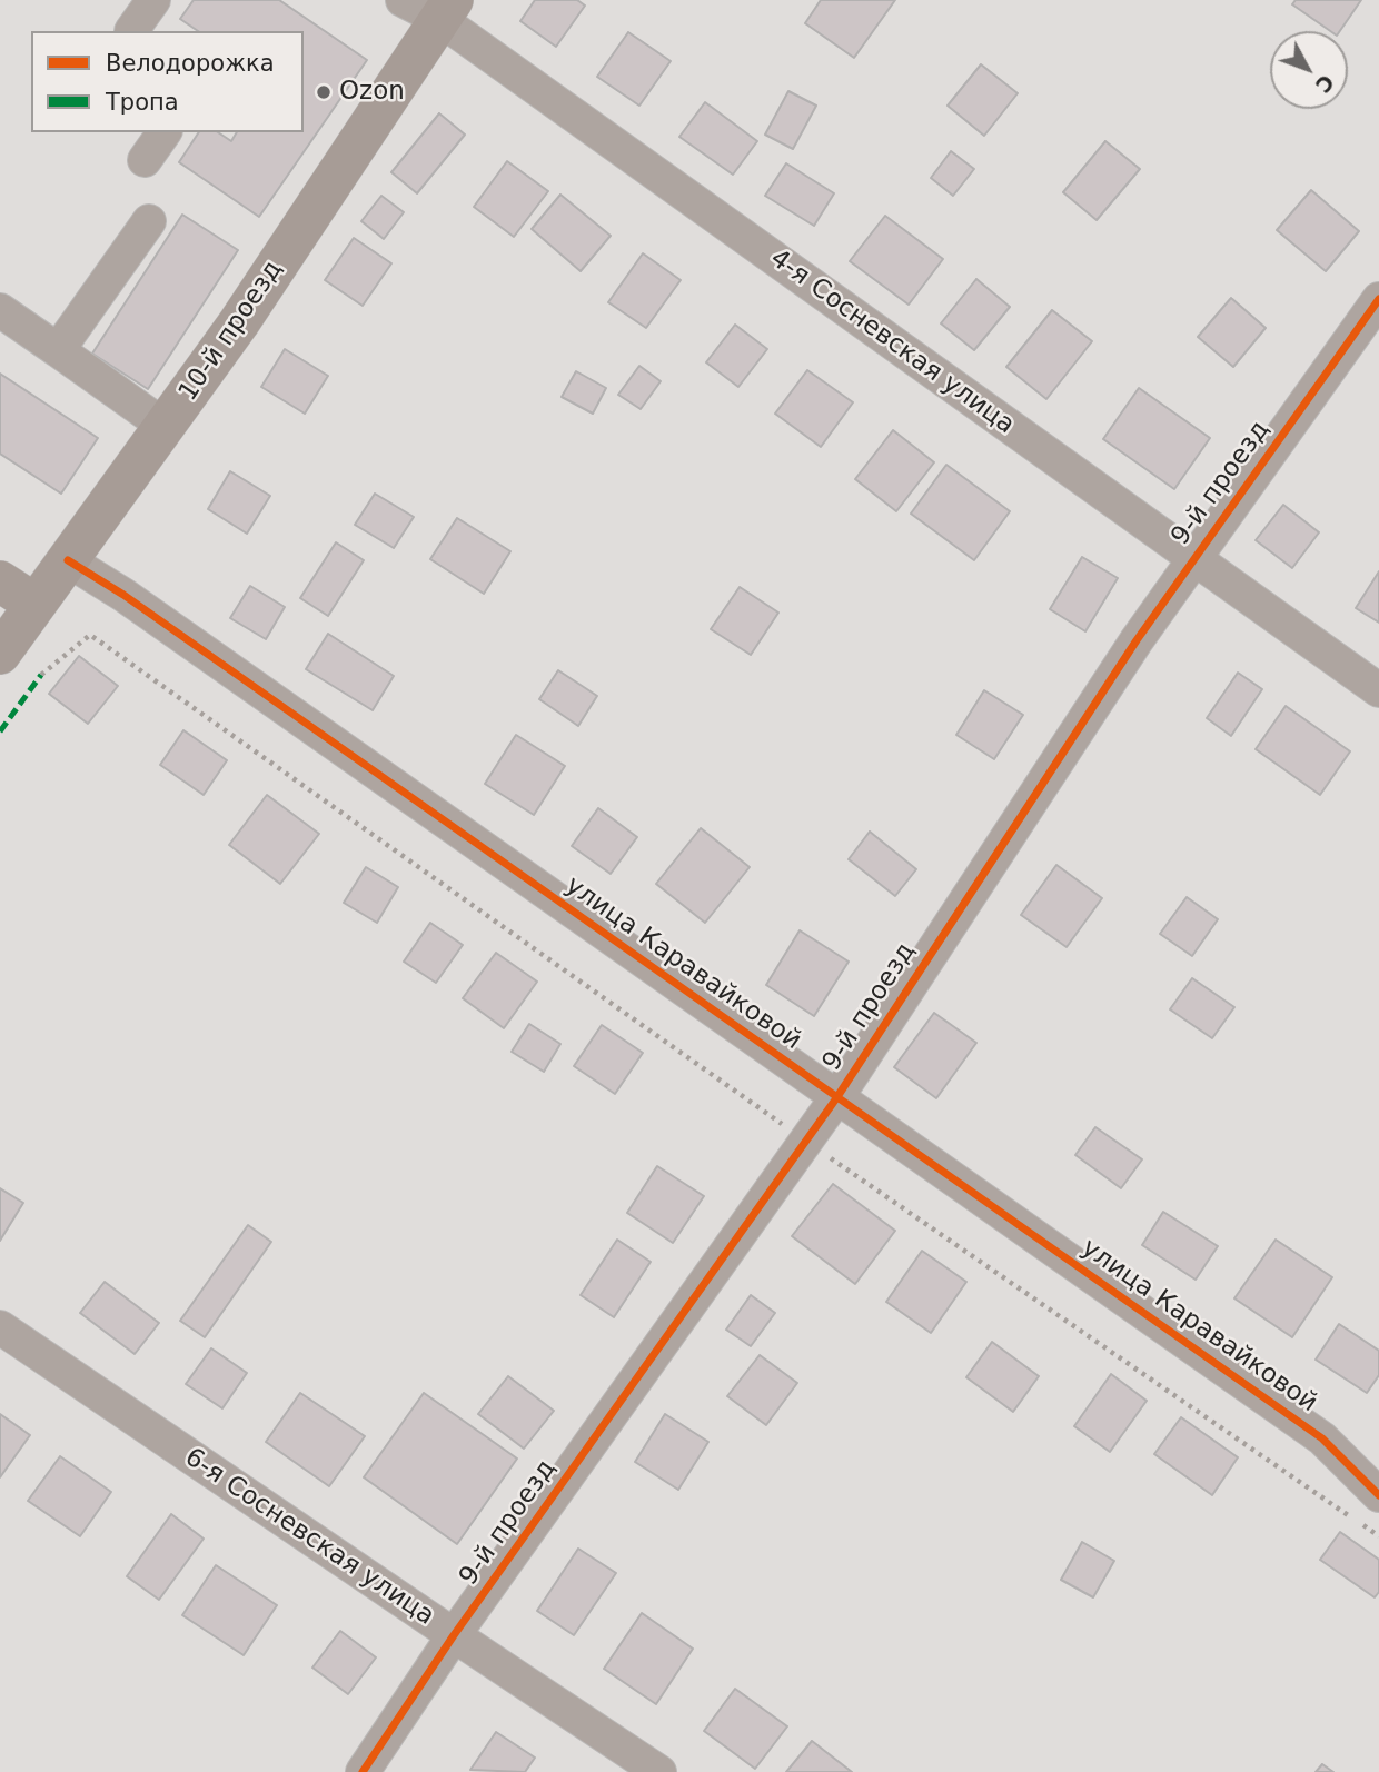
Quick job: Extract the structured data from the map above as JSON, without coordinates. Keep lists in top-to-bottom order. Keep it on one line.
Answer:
{"streets":{"main road":["10-й проезд"],"street":["4-я Сосневская улица","9-й проезд","улица Каравайковой","6-я Сосневская улица"]},"crossings":[["10-й проезд","4-я Сосневская улица"],["10-й проезд","улица Каравайковой"],["4-я Сосневская улица","9-й проезд"],["9-й проезд","улица Каравайковой"],["9-й проезд","6-я Сосневская улица"]],"places":["Ozon"],"legend":["Велодорожка","Тропа"],"north":"bottom right"}
